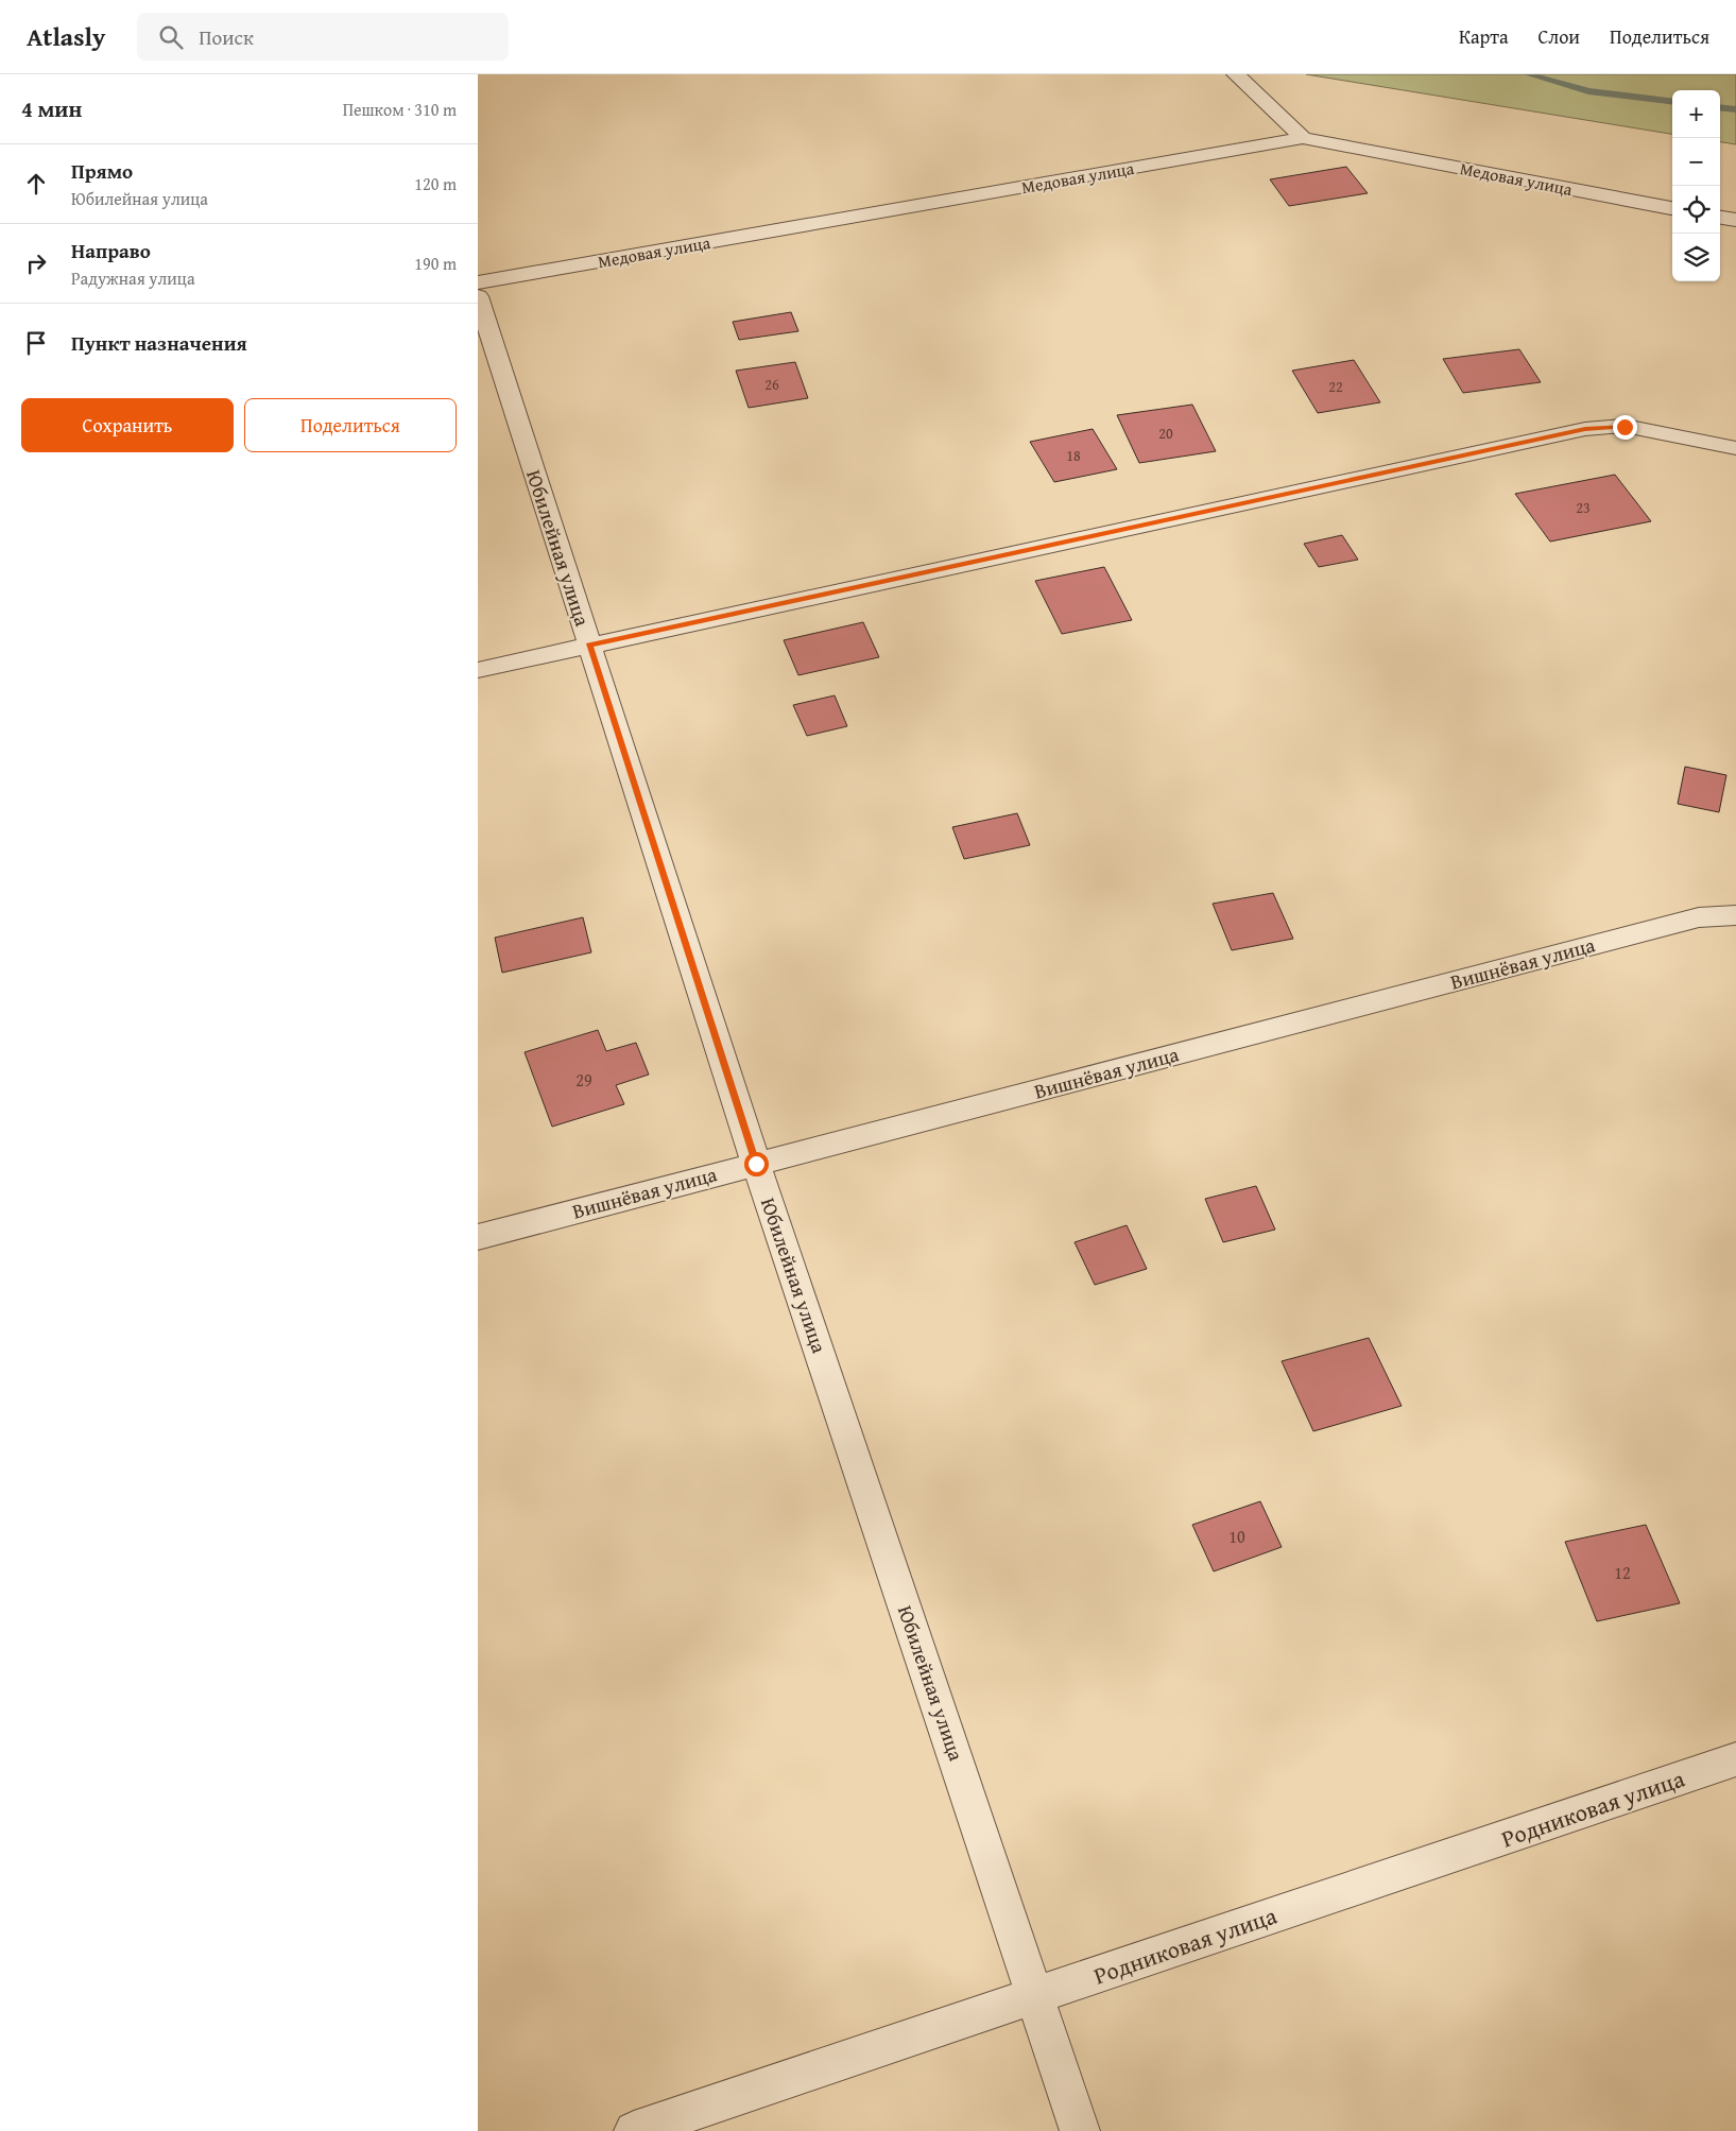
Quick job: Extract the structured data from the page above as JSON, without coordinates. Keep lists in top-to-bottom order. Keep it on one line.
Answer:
{"streets":{"street":["Медовая улица","Юбилейная улица","Вишнёвая улица","Родниковая улица"]},"crossings":[["Юбилейная улица","Вишнёвая улица"],["Юбилейная улица","Родниковая улица"]],"house_numbers":["26","22","20","18","23","29","10","12"],"page":{"header":"Atlasly","search":"Поиск","nav":["Карта","Слои","Поделиться"],"heading":["4 мин","Пешком · 310 m"],"map_buttons":["+","−"],"list":[["Прямо","Юбилейная улица","120 m"],["Направо","Радужная улица","190 m"],"Пункт назначения"],"buttons":["Сохранить","Поделиться"]}}
